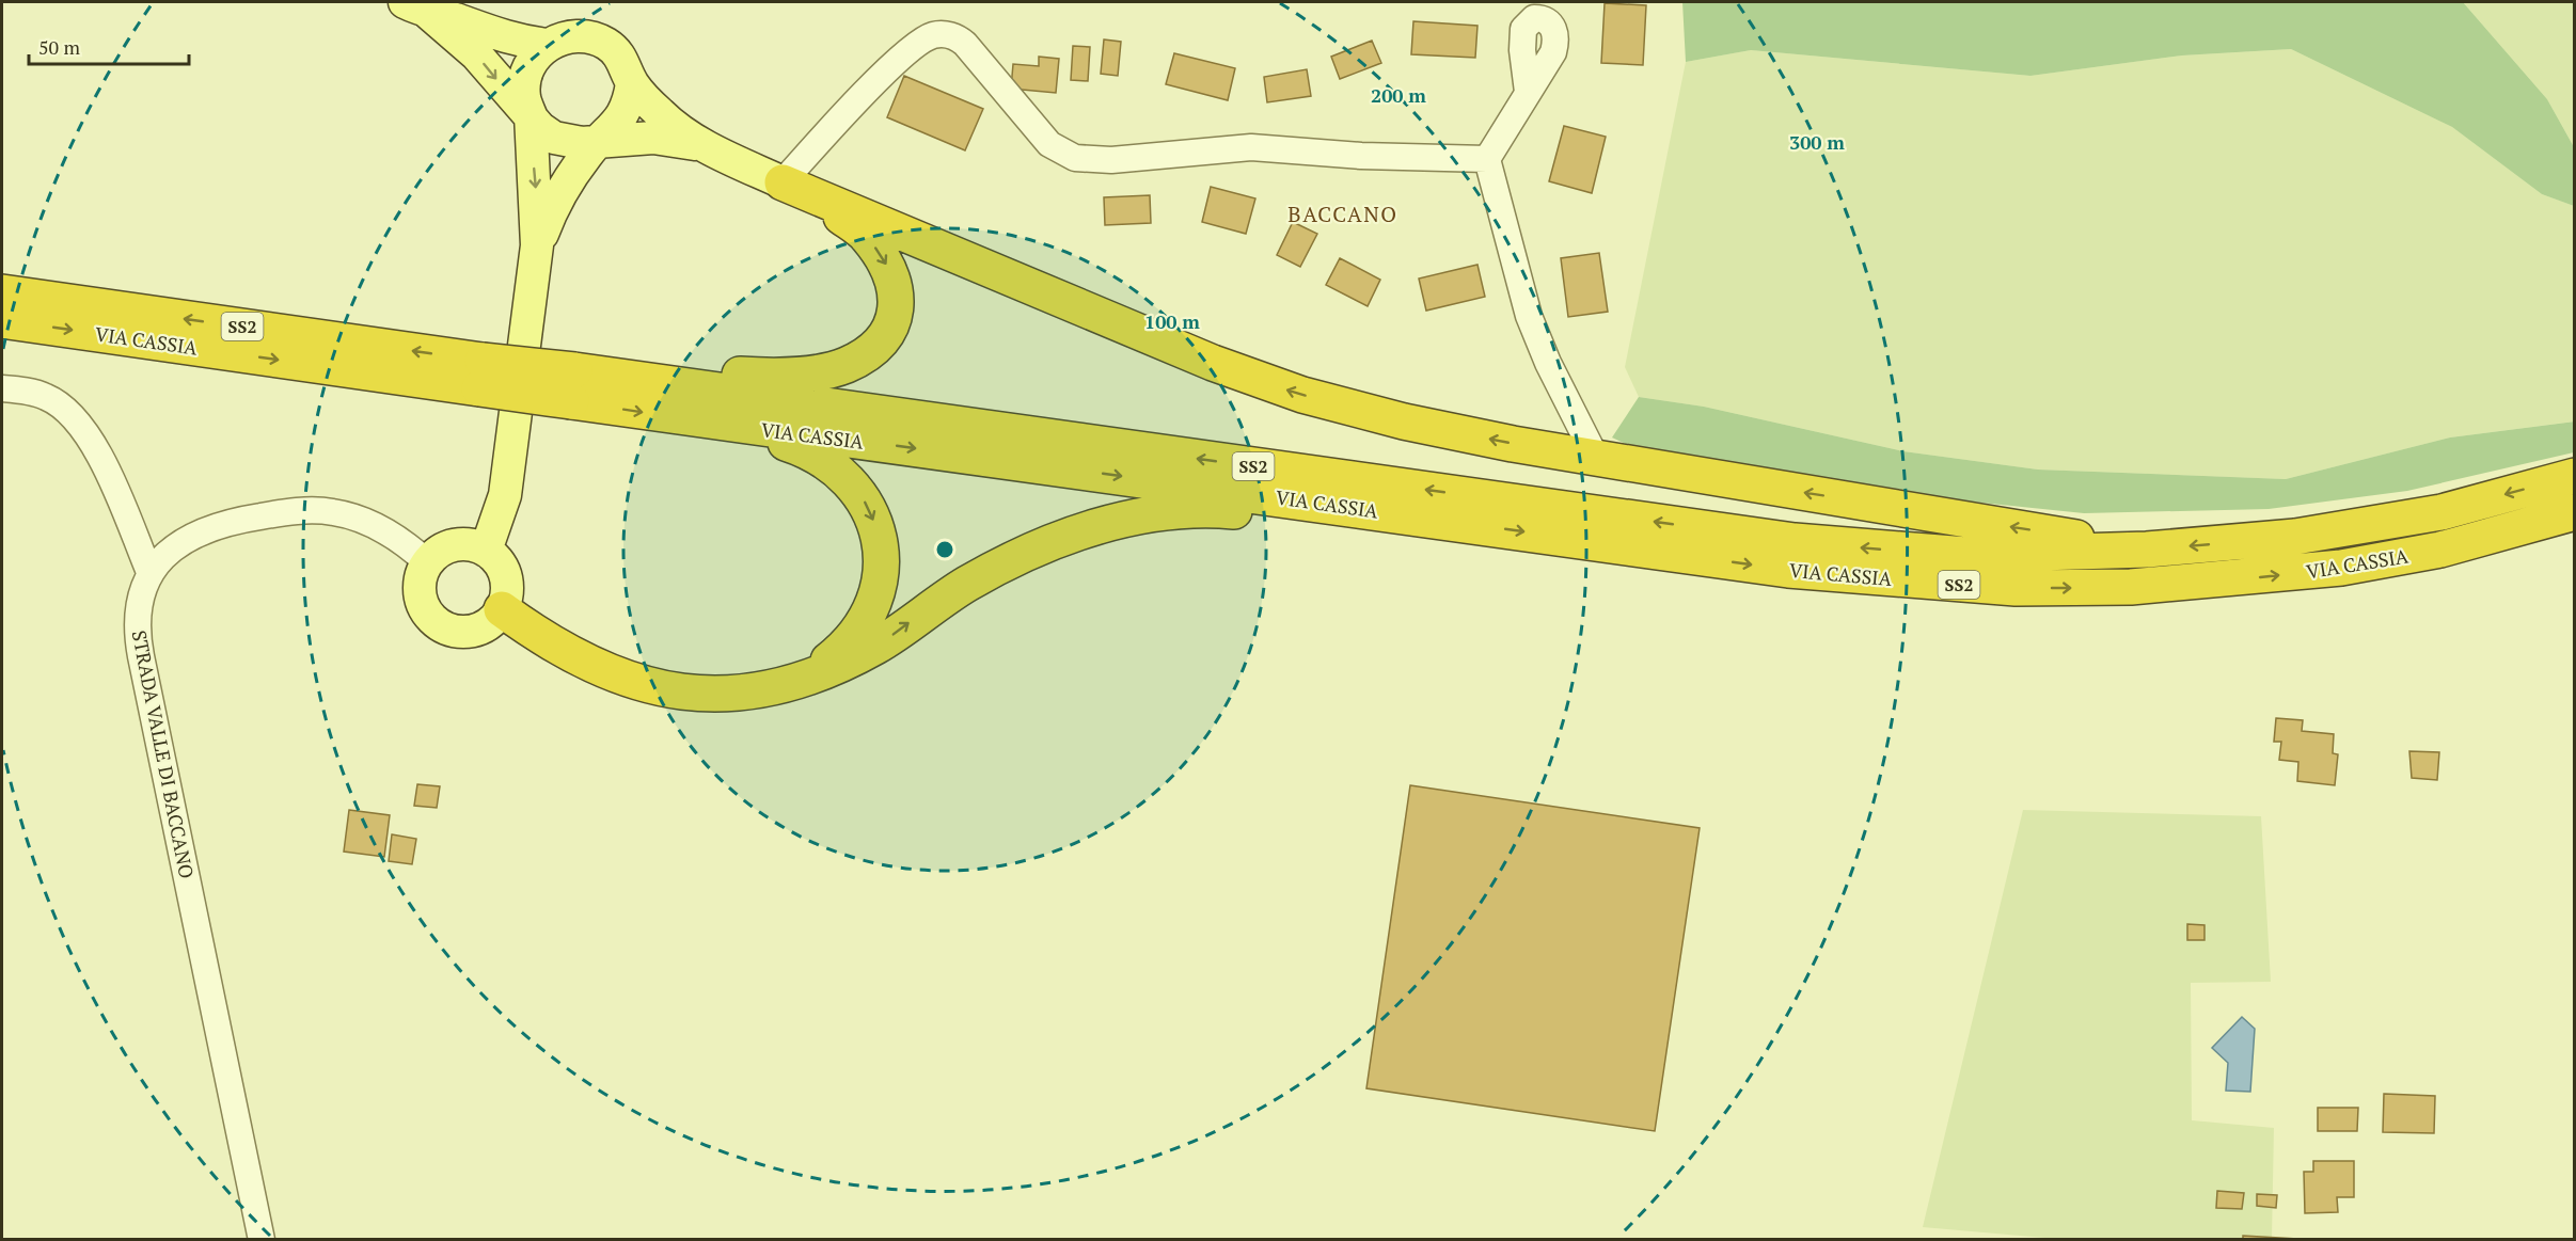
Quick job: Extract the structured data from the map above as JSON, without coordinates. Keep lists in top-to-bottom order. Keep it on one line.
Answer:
{"streets":{"highway":["SS2","VIA CASSIA"],"street":["STRADA VALLE DI BACCANO"]},"districts":["BACCANO"],"scale_bar":"50 m","rings":["200 m","300 m","100 m"]}
